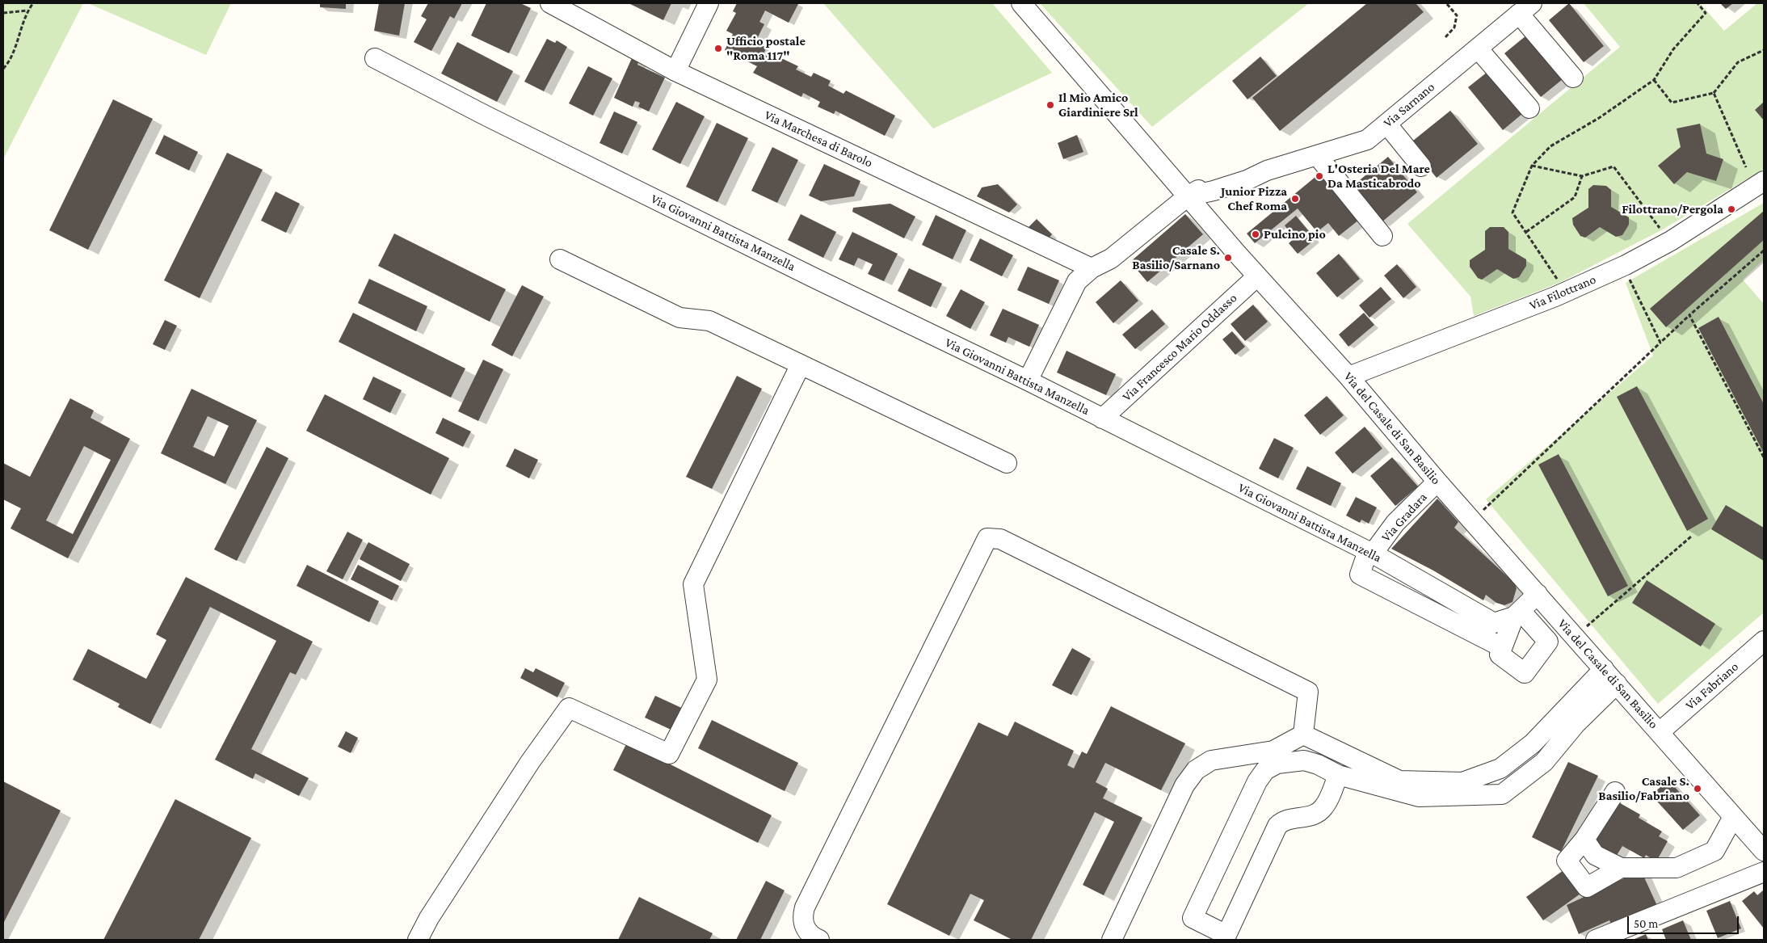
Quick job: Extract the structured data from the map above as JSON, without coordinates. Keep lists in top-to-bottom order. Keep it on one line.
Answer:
{"streets":{"street":["Via Sarnano","Via Marchesa di Barolo","Via Giovanni Battista Manzella","Via Filottrano","Via Francesco Mario Oddasso","Via del Casale di San Basilio","Via Gradara","Via Fabriano"]},"crossings":[["Via Sarnano","Via Marchesa di Barolo"],["Via Sarnano","Via Giovanni Battista Manzella"],["Via Sarnano","Via del Casale di San Basilio"],["Via Giovanni Battista Manzella","Via Francesco Mario Oddasso"],["Via Giovanni Battista Manzella","Via del Casale di San Basilio"],["Via Giovanni Battista Manzella","Via Gradara"],["Via Filottrano","Via del Casale di San Basilio"],["Via Francesco Mario Oddasso","Via del Casale di San Basilio"],["Via del Casale di San Basilio","Via Gradara"],["Via del Casale di San Basilio","Via Fabriano"]],"places":["Ufficio postale \"Roma 117\"","Il Mio Amico Giardiniere Srl","L'Osteria Del Mare Da Masticabrodo","Junior Pizza Chef Roma","Filottrano/Pergola","Pulcino pio","Casale S. Basilio/Sarnano","Casale S. Basilio/Fabriano"],"scale_bar":"50 m"}
